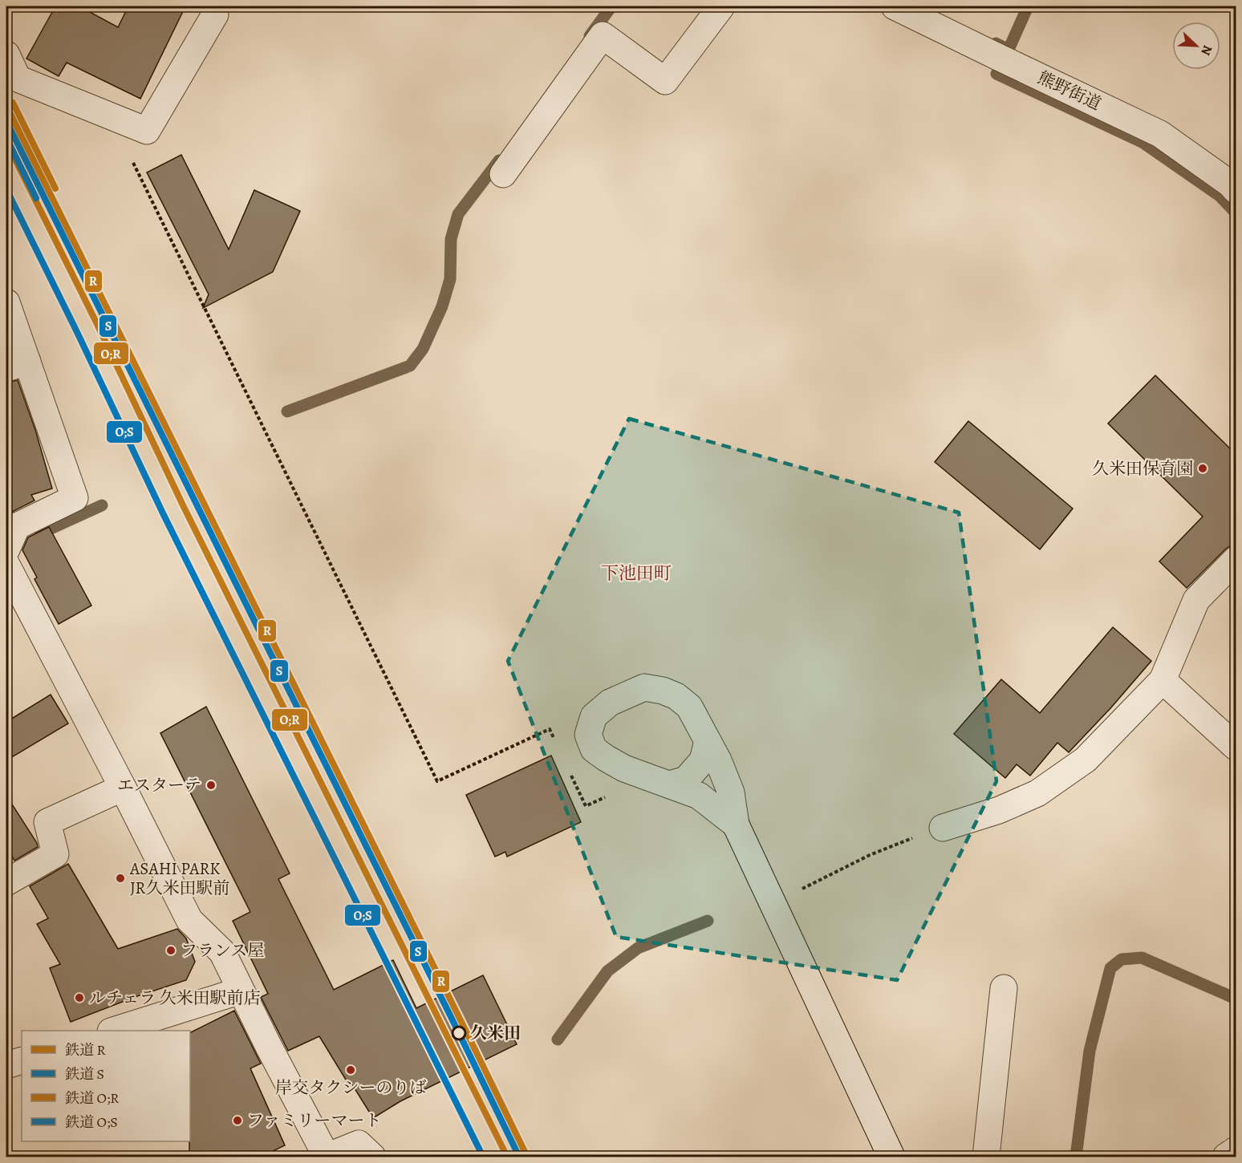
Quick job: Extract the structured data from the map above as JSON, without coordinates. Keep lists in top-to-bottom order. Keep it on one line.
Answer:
{"streets":{"street":["熊野街道"]},"districts":["下池田町"],"places":["久米田保育園","エスターテ","ASAHI PARK JR久米田駅前","フランス屋","ルチェラ 久米田駅前店","久米田","岸交タクシーのりば","ファミリーマート"],"lines":["rail line O;R","rail line R","rail line S","rail line O;S"],"legend":["鉄道 R","鉄道 S","鉄道 O;R","鉄道 O;S"],"north":"bottom right"}
